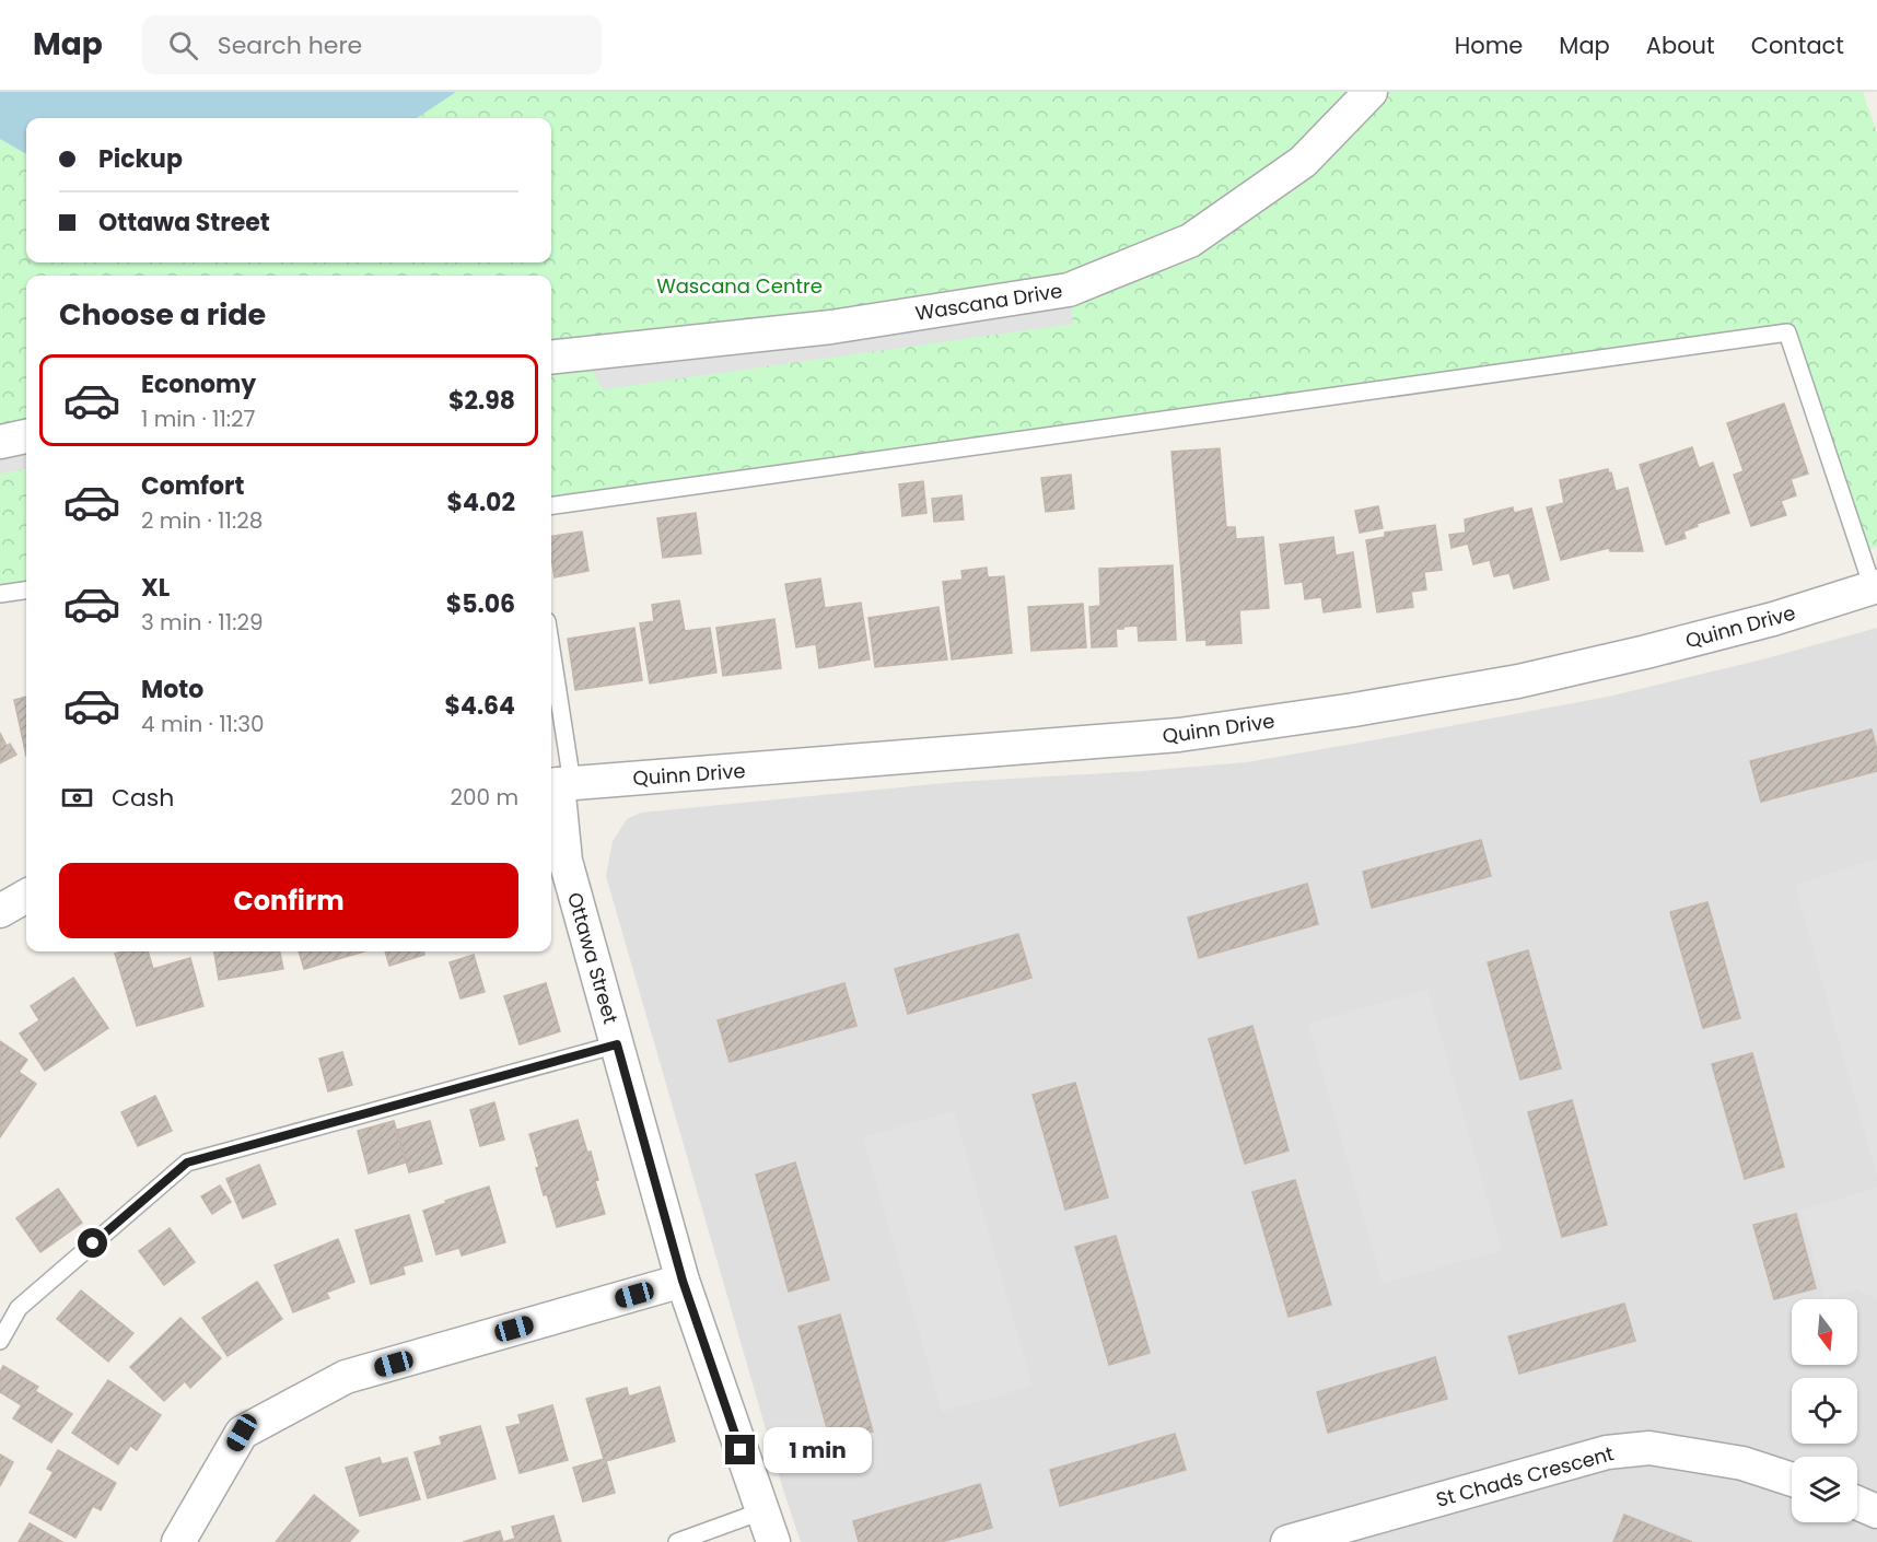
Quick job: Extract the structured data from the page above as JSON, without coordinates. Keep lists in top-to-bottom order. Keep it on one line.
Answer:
{"streets":{"street":["Wascana Drive","Quinn Drive","Ottawa Street","St Chads Crescent"]},"crossings":[["Quinn Drive","Ottawa Street"]],"parks":["Wascana Centre"],"north":"bottom","page":{"header":"Map","search":"Search here","nav":["Home","Map","About","Contact"],"banner":["Pickup","Ottawa Street"],"heading":"Choose a ride","list":[{"name":"Economy","note":"1 min · 11:27","value":"$2.98"},{"name":"Comfort","note":"2 min · 11:28","value":"$4.02"},{"name":"XL","note":"3 min · 11:29","value":"$5.06"},{"name":"Moto","note":"4 min · 11:30","value":"$4.64"}],"pay":["Cash","200 m"],"buttons":"Confirm","bubble":"1 min"}}
